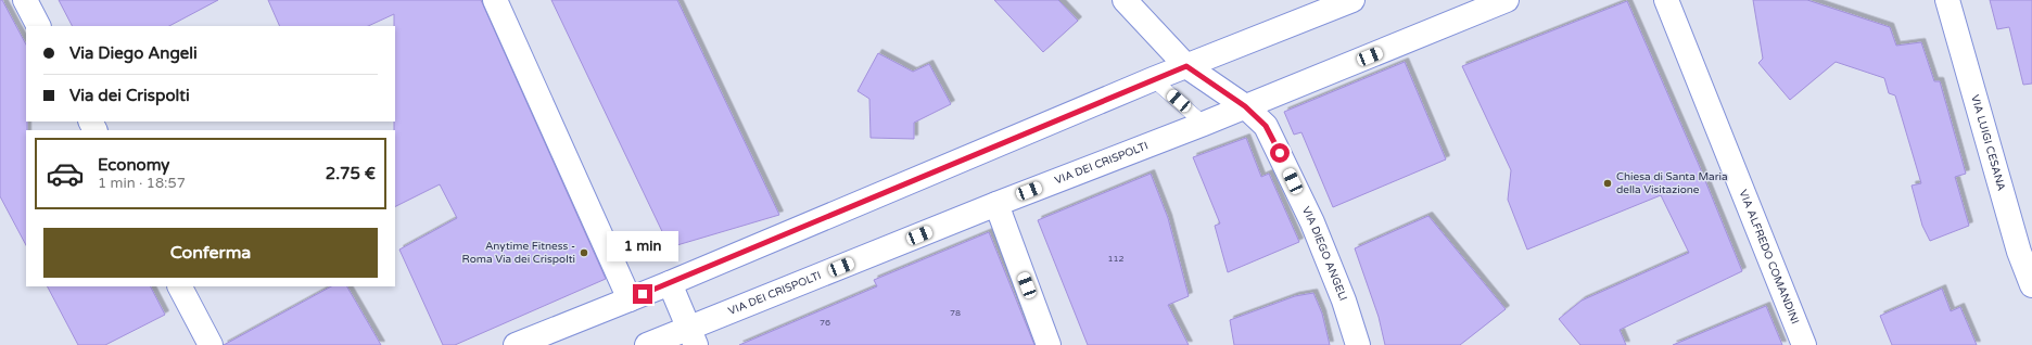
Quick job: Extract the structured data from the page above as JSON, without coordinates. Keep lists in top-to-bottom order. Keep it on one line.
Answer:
{"streets":{"street":["VIA LUIGI CESANA","VIA DEI CRISPOLTI","VIA DIEGO ANGELI","VIA ALFREDO COMANDINI"]},"crossings":[["VIA DEI CRISPOLTI","VIA DIEGO ANGELI"]],"places":["Chiesa di Santa Maria della Visitazione","Anytime Fitness - Roma Via dei Crispolti"],"house_numbers":["112","78","76"],"page":{"banner":["Via Diego Angeli","Via dei Crispolti"],"list":[{"name":"Economy","note":"1 min · 18:57","value":"2.75 €"}],"buttons":"Conferma","bubble":"1 min"}}
